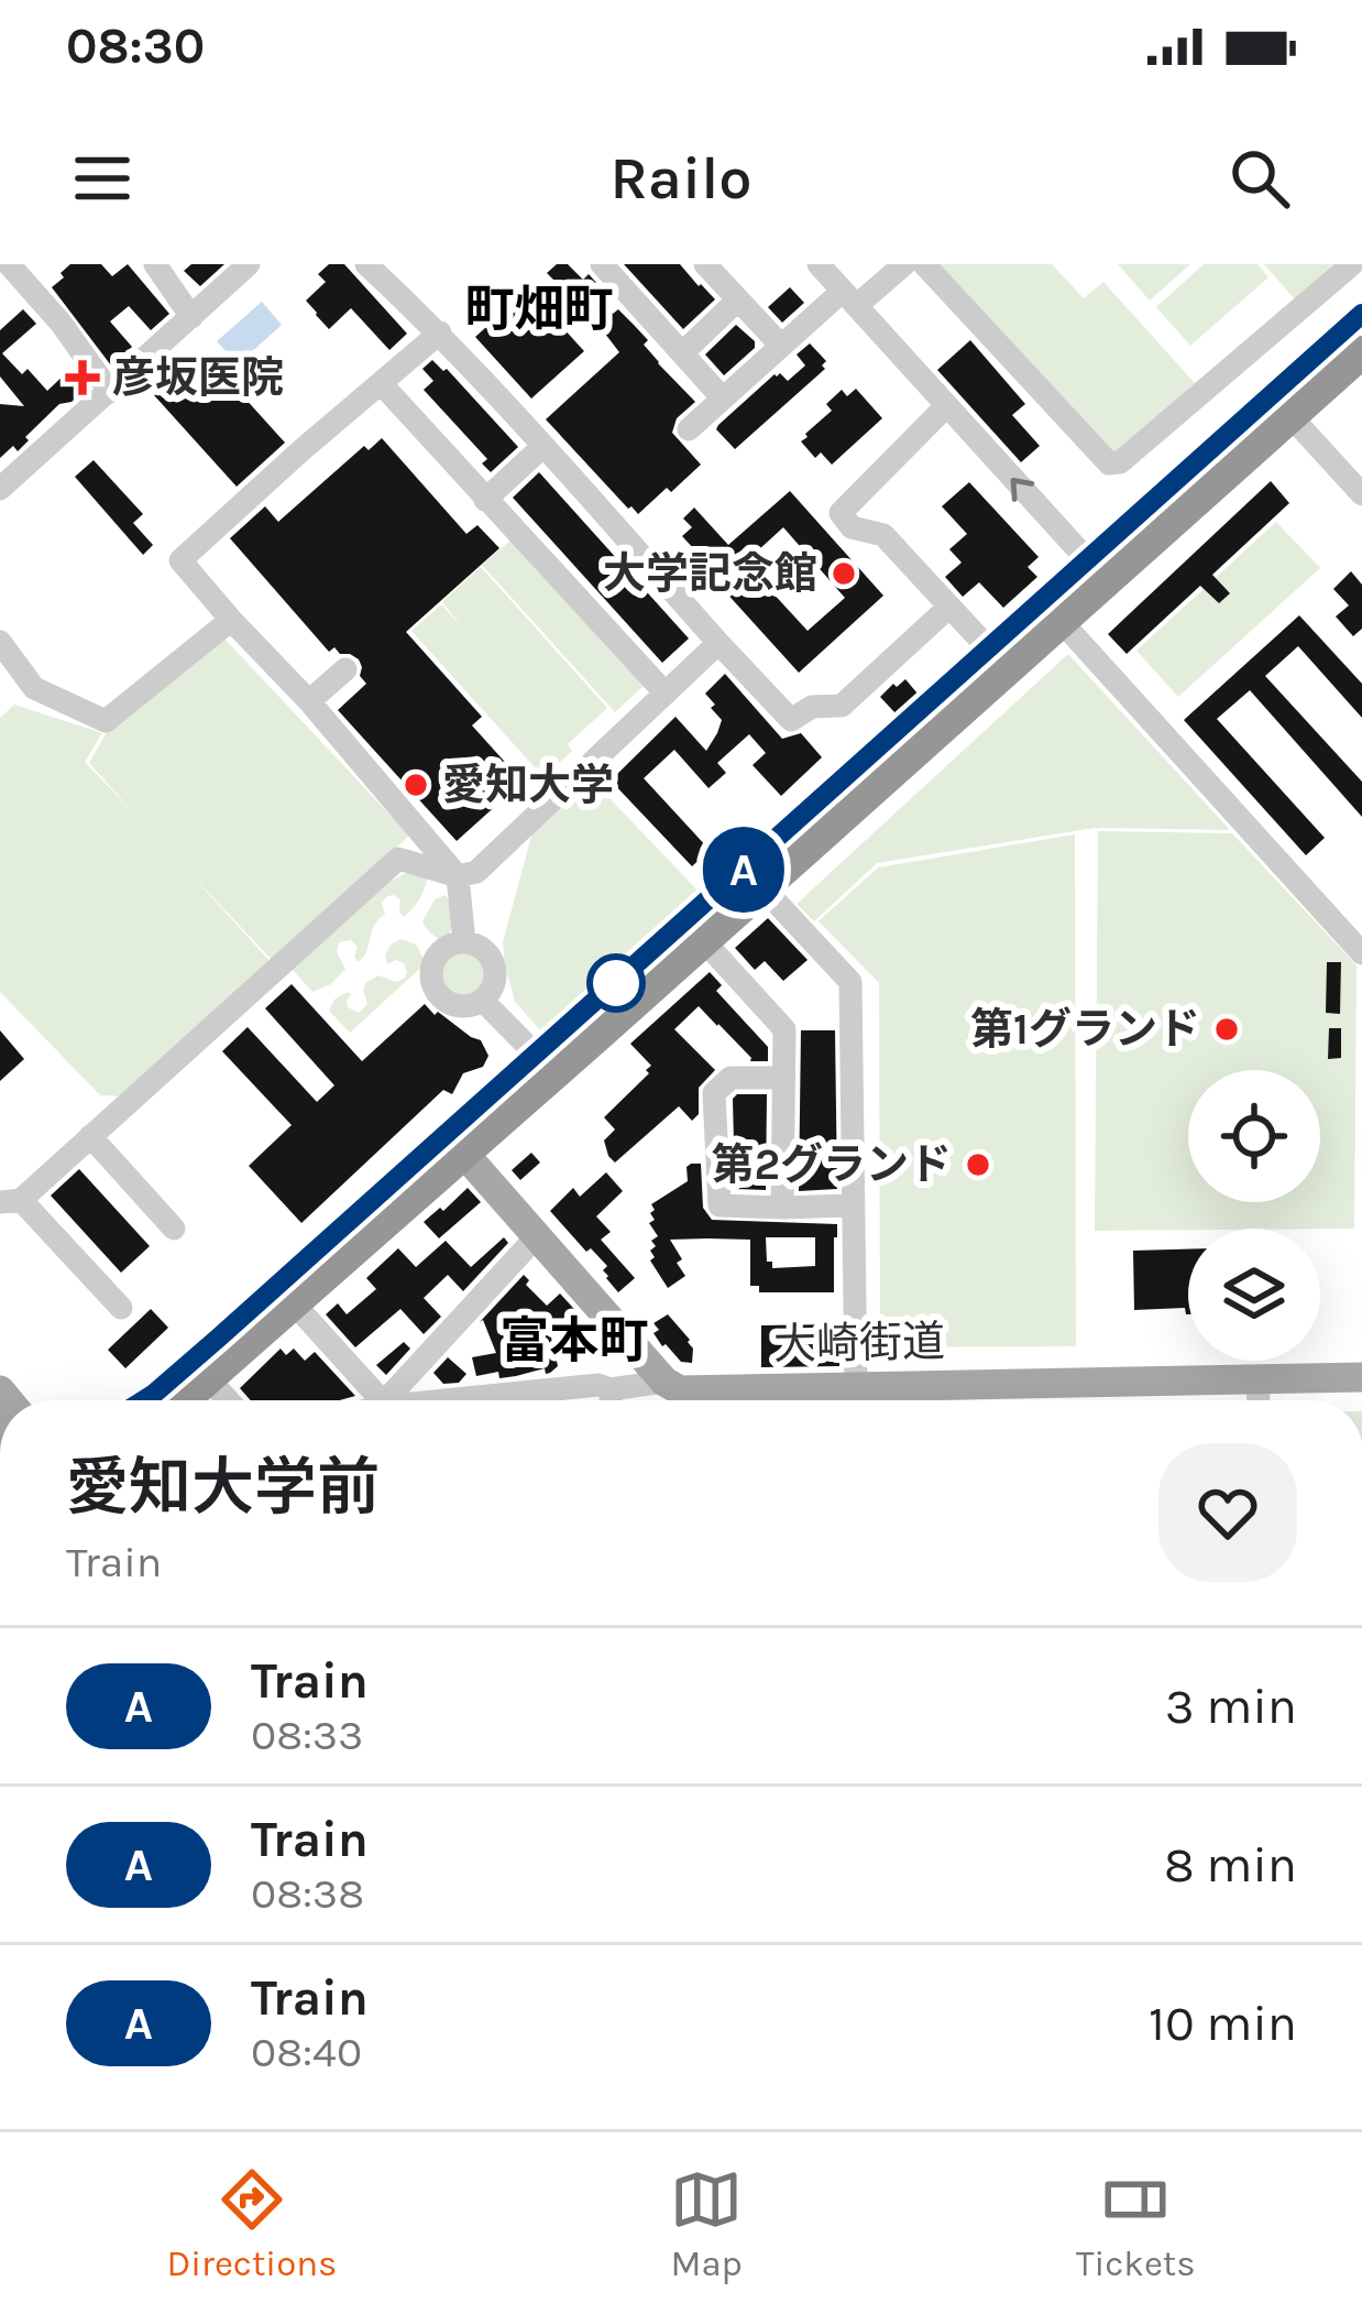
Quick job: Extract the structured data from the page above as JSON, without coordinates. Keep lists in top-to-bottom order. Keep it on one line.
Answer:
{"streets":{"main road":["大崎街道"]},"districts":["町畑町","富本町"],"places":{"health":["彦坂医院"],"other":["大学記念館","愛知大学","第1グランド","第2グランド"]},"page":{"status":"08:30","header":"Railo","on_map":"A","heading":["愛知大学前","Train"],"list":[{"mark":"A","name":"Train","note":"08:33","value":"3 min"},{"mark":"A","name":"Train","note":"08:38","value":"8 min"},{"mark":"A","name":"Train","note":"08:40","value":"10 min"}],"tabs":["Directions","Map","Tickets"]}}
